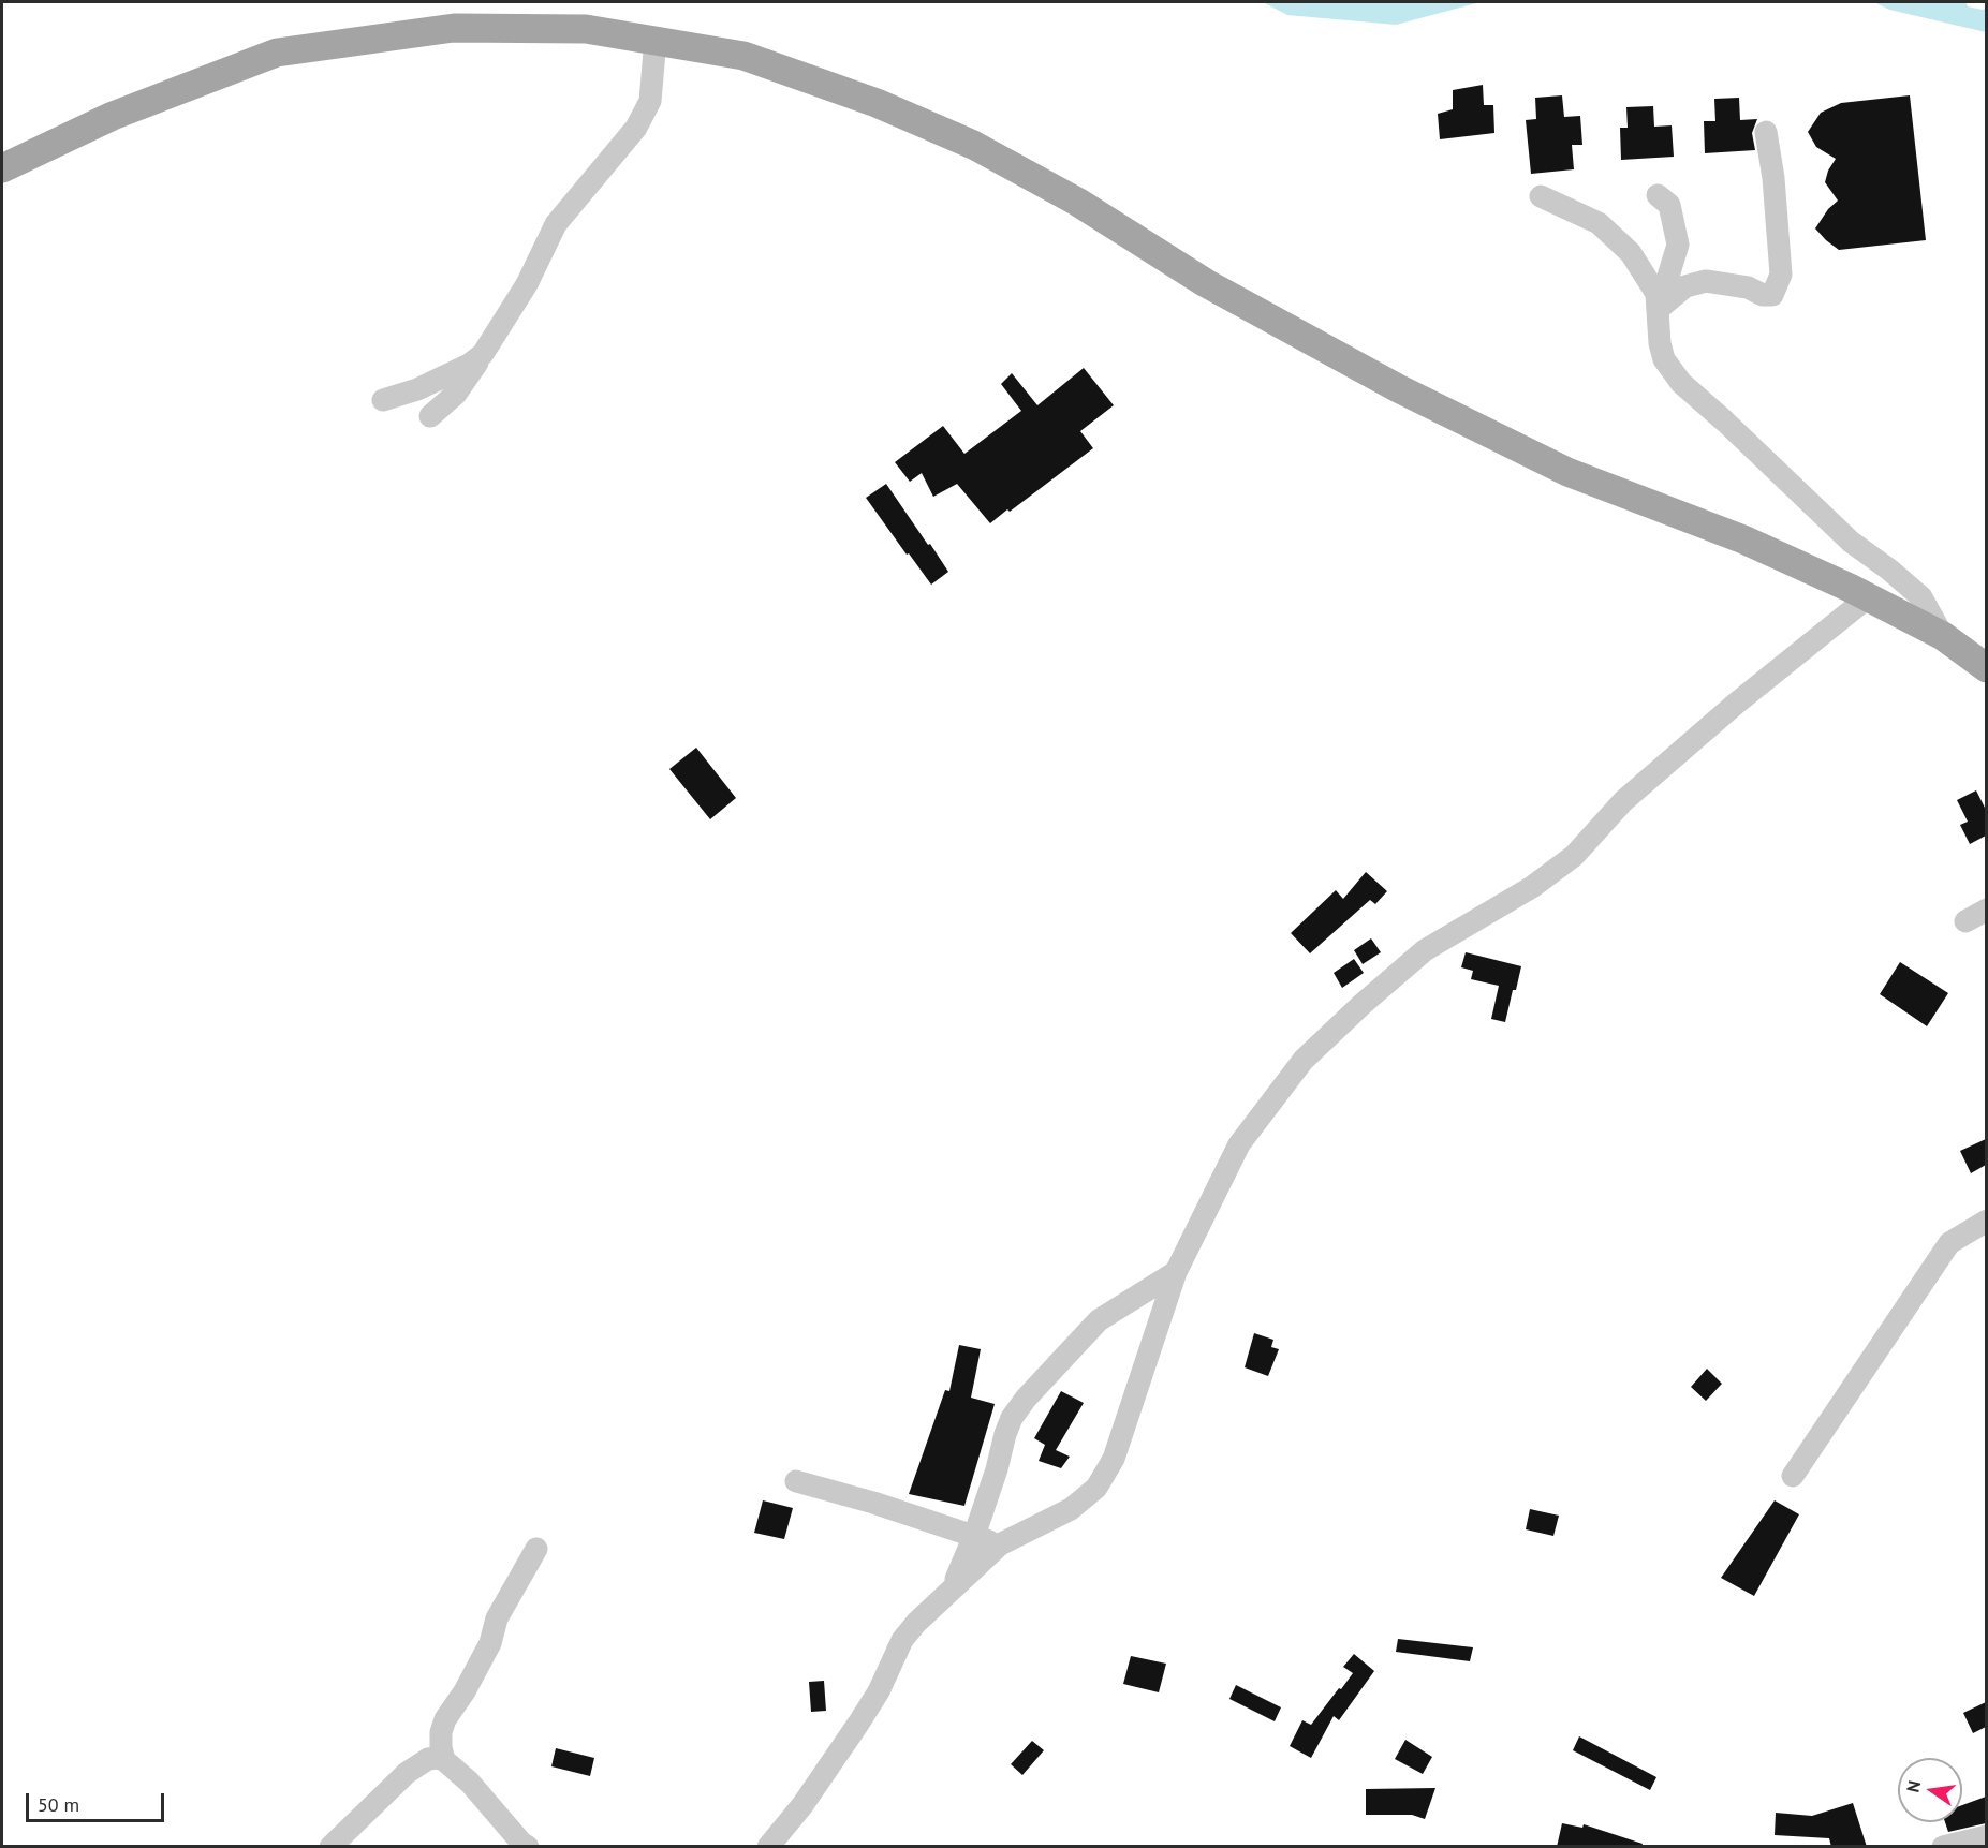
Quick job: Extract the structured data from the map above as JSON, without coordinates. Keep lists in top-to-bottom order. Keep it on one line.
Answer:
{"scale_bar":"50 m","north":"left"}
